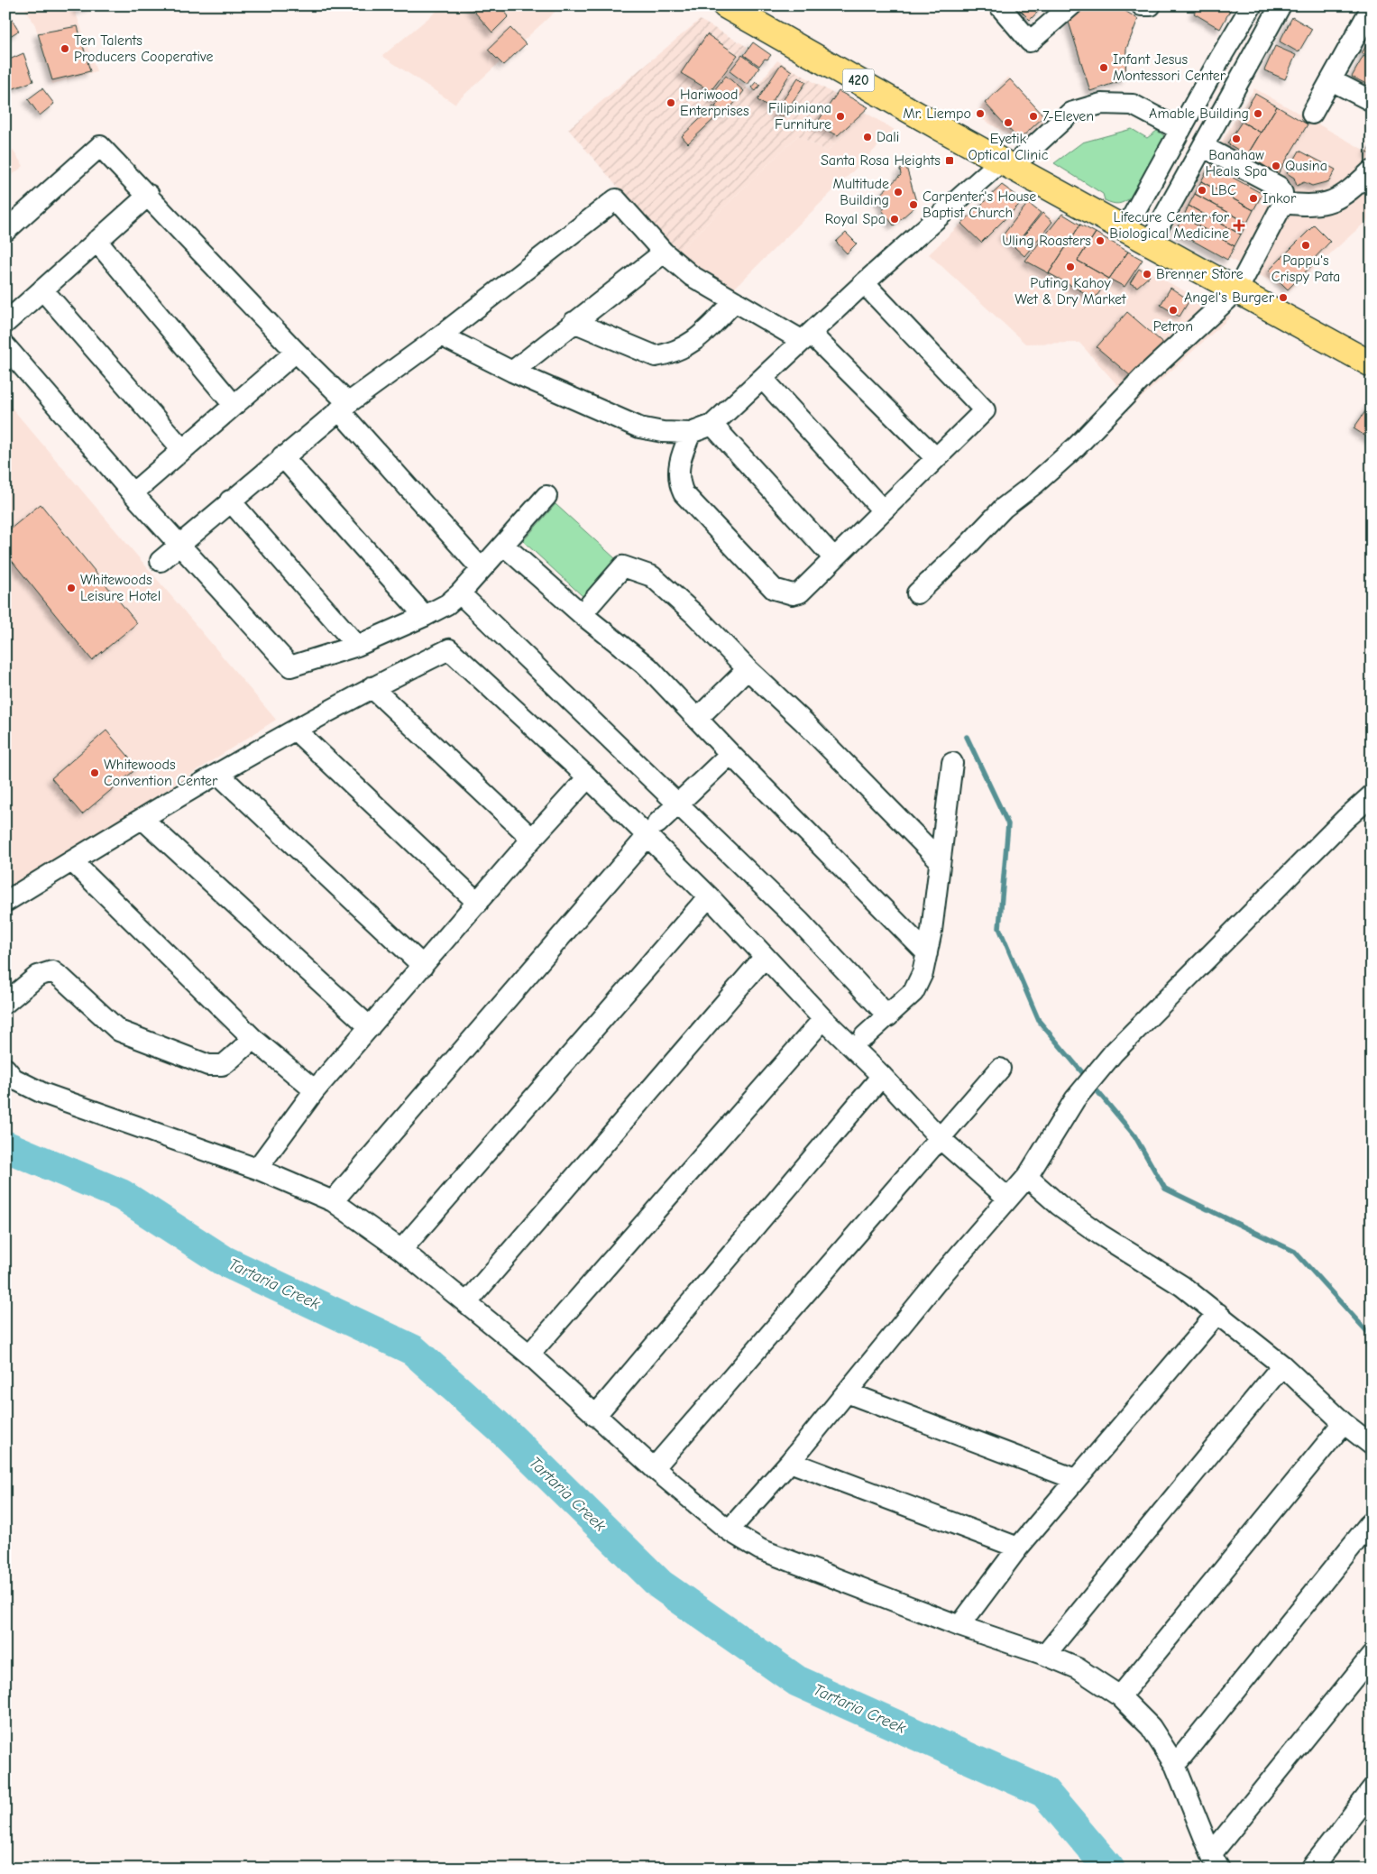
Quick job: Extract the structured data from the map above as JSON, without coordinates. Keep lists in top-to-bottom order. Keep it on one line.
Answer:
{"streets":{"main road":["420"]},"water":["Tartaria Creek"],"places":{"other":["Ten Talents Producers Cooperative","Infant Jesus Montessori Center","Hariwood Enterprises","Mr. Liempo","Amable Building","Filipiniana Furniture","7-Eleven","Eyetik Optical Clinic","Dali","Banahaw Heals Spa","Qusina","LBC","Multitude Building","Inkor","Carpenter's House Baptist Church","Royal Spa","Uling Roasters","Pappu's Crispy Pata","Puting Kahoy Wet & Dry Market","Brenner Store","Angel's Burger","Petron","Whitewoods Leisure Hotel","Whitewoods Convention Center"],"transit":["Santa Rosa Heights"],"health":["Lifecure Center for Biological Medicine"]}}
